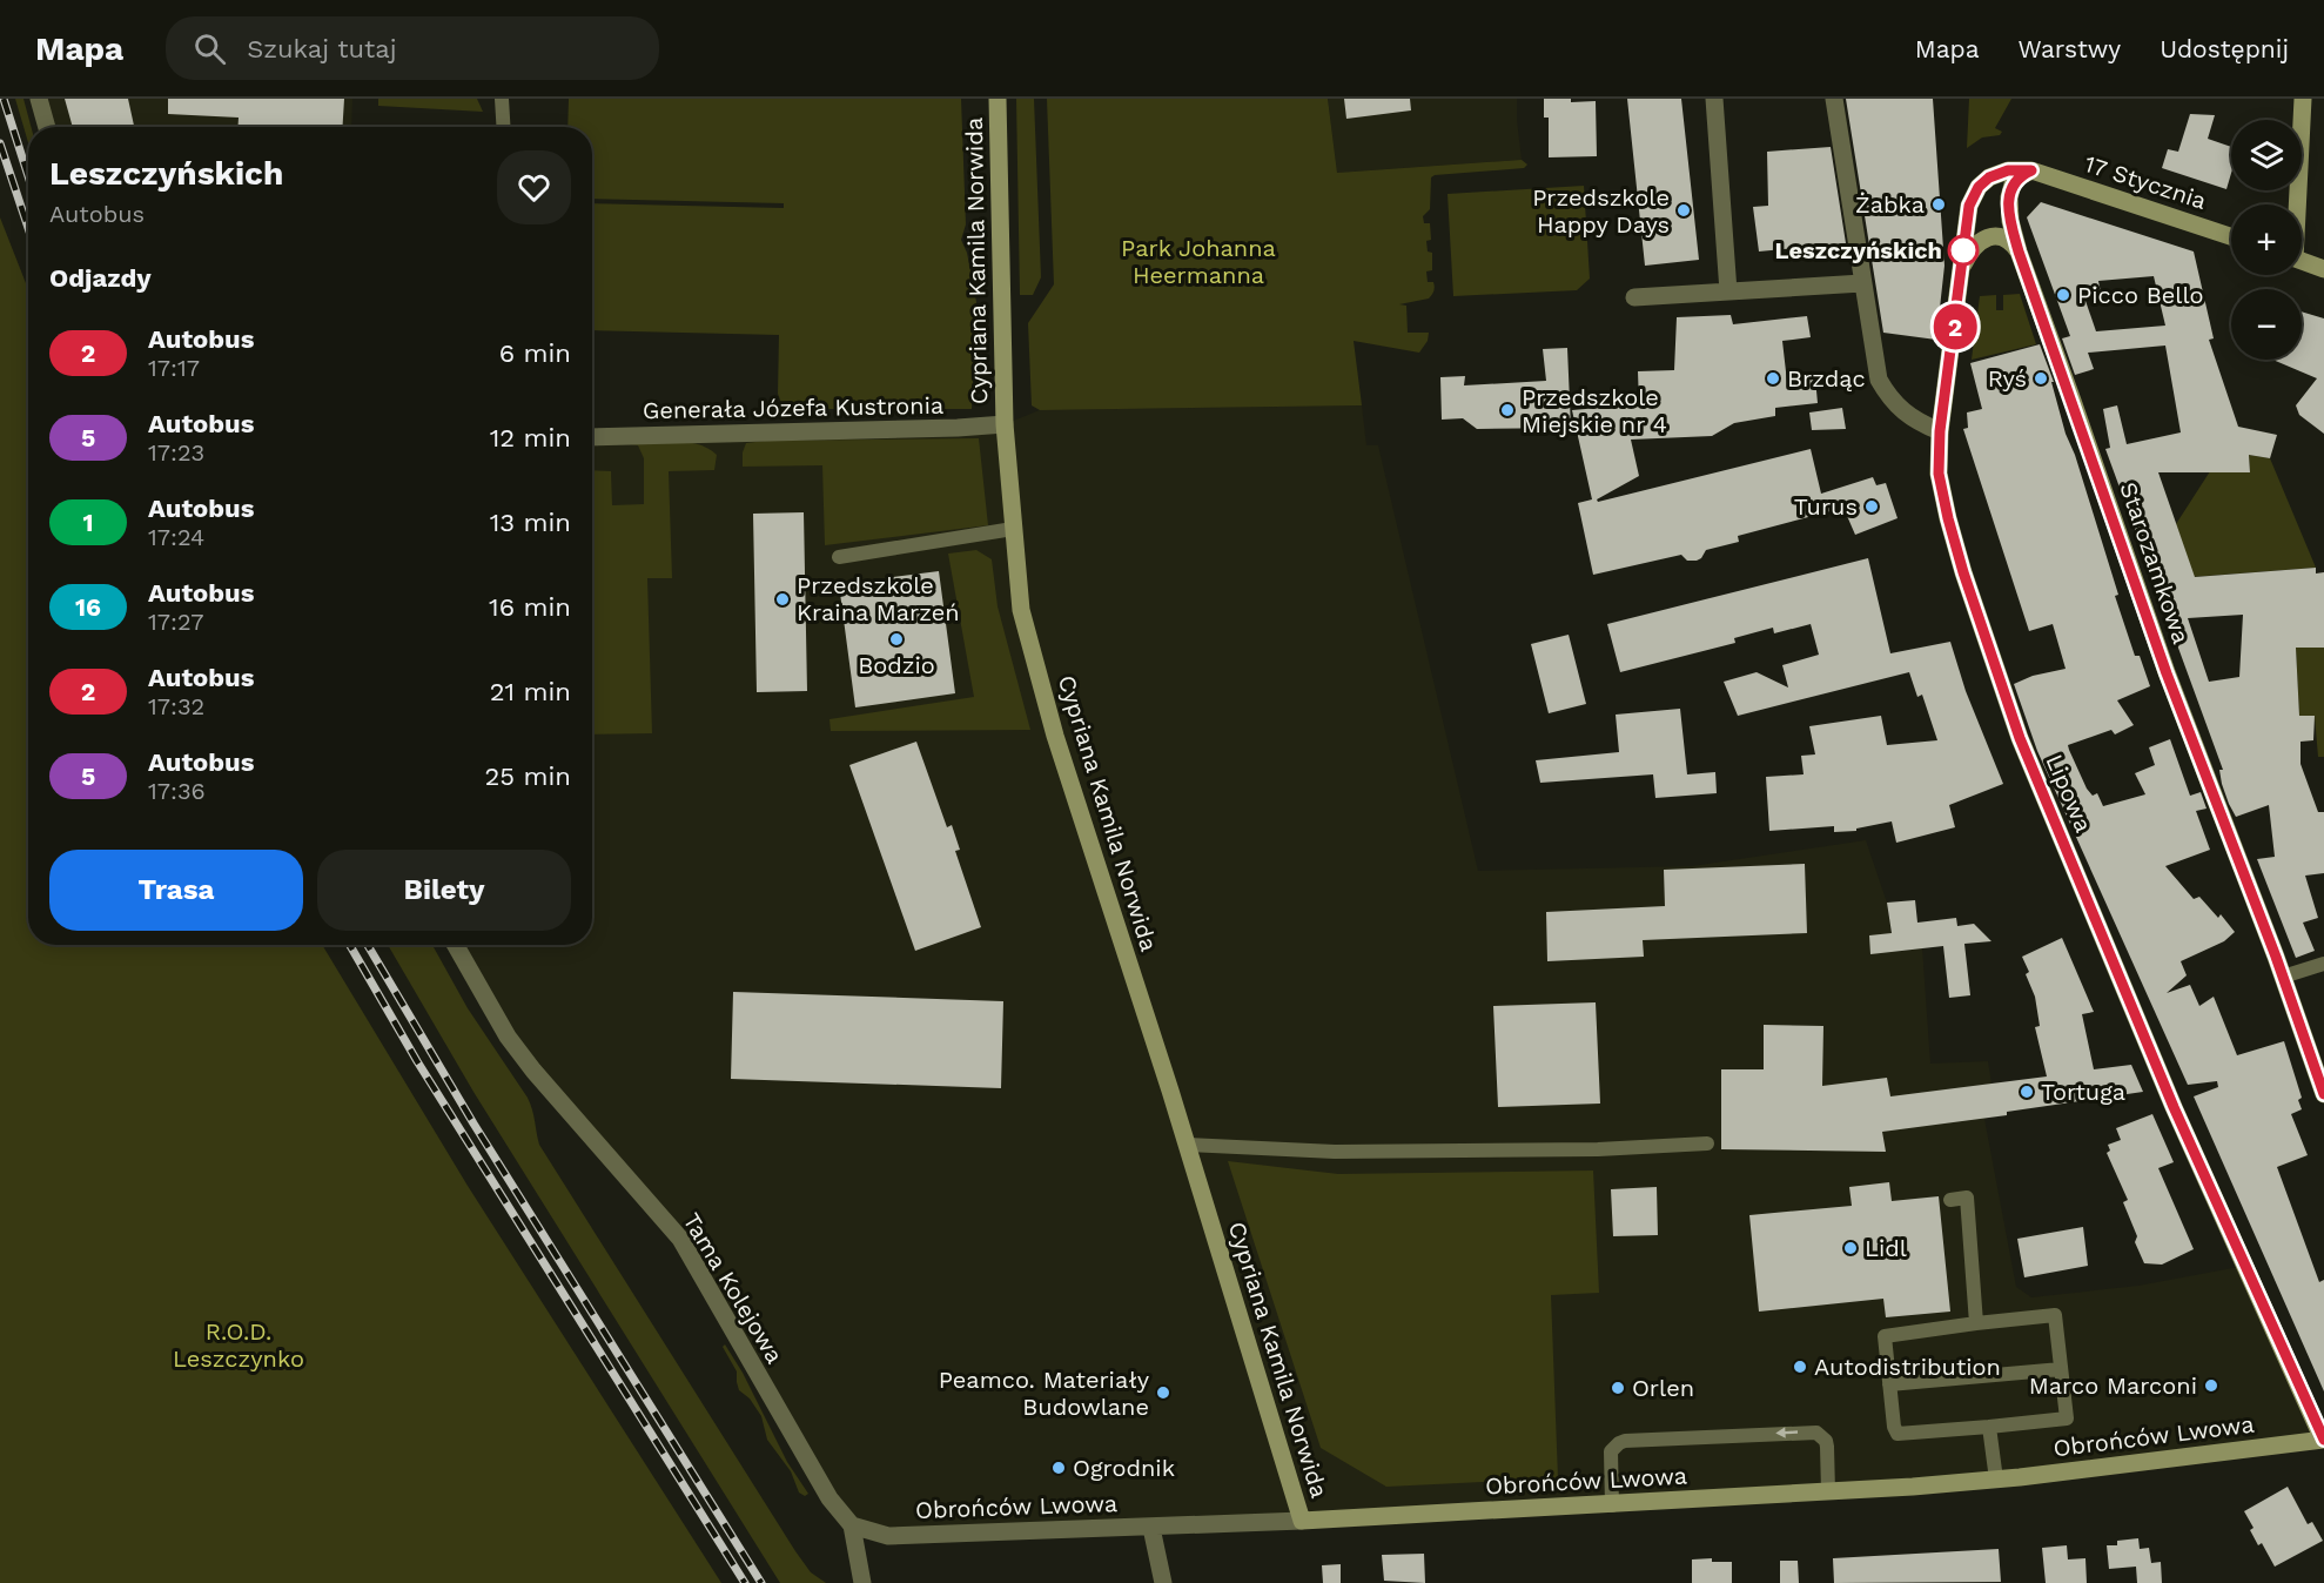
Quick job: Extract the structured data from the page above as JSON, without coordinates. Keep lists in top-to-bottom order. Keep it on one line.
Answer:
{"streets":{"street":["17 Stycznia","Cypriana Kamila Norwida","Generała Józefa Kustronia","Starozamkowa","Lipowa","Tama Kolejowa","Obrońców Lwowa"]},"crossings":[["17 Stycznia","Starozamkowa"],["17 Stycznia","Lipowa"],["Cypriana Kamila Norwida","Generała Józefa Kustronia"],["Cypriana Kamila Norwida","Obrońców Lwowa"],["Starozamkowa","Lipowa"],["Lipowa","Obrońców Lwowa"],["Tama Kolejowa","Obrońców Lwowa"]],"parks":["Park Johanna Heermanna","R.O.D. Leszczynko"],"places":["Żabka","Przedszkole Happy Days","Leszczyńskich","Picco Bello","Brzdąc","Ryś","Przedszkole Miejskie nr 4","Turus","Przedszkole Kraina Marzeń","Bodzio","Tortuga","Lidl","Autodistribution","Marco Marconi","Orlen","Peamco. Materiały Budowlane","Ogrodnik"],"lines":["bus line 2"],"page":{"header":"Mapa","search":"Szukaj tutaj","nav":["Mapa","Warstwy","Udostępnij"],"on_map":"2","map_buttons":["+","−"],"heading":[["Leszczyńskich","Autobus"],"Odjazdy"],"list":[{"mark":"2","name":"Autobus","note":"17:17","value":"6 min"},{"mark":"5","name":"Autobus","note":"17:23","value":"12 min"},{"mark":"1","name":"Autobus","note":"17:24","value":"13 min"},{"mark":"16","name":"Autobus","note":"17:27","value":"16 min"},{"mark":"2","name":"Autobus","note":"17:32","value":"21 min"},{"mark":"5","name":"Autobus","note":"17:36","value":"25 min"}],"buttons":["Trasa","Bilety"]}}
